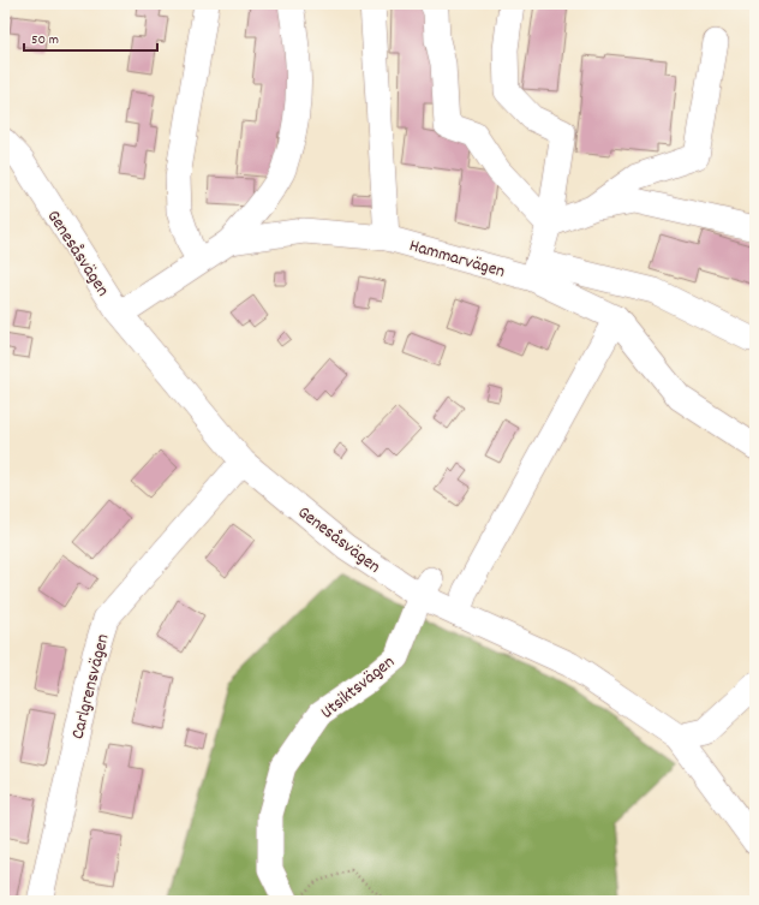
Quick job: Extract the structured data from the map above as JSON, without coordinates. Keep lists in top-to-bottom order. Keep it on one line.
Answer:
{"streets":{"street":["Genesåsvägen","Hammarvägen","Carlgrensvägen","Utsiktsvägen"]},"crossings":[["Genesåsvägen","Hammarvägen"],["Genesåsvägen","Carlgrensvägen"],["Genesåsvägen","Utsiktsvägen"]],"scale_bar":"50 m"}
